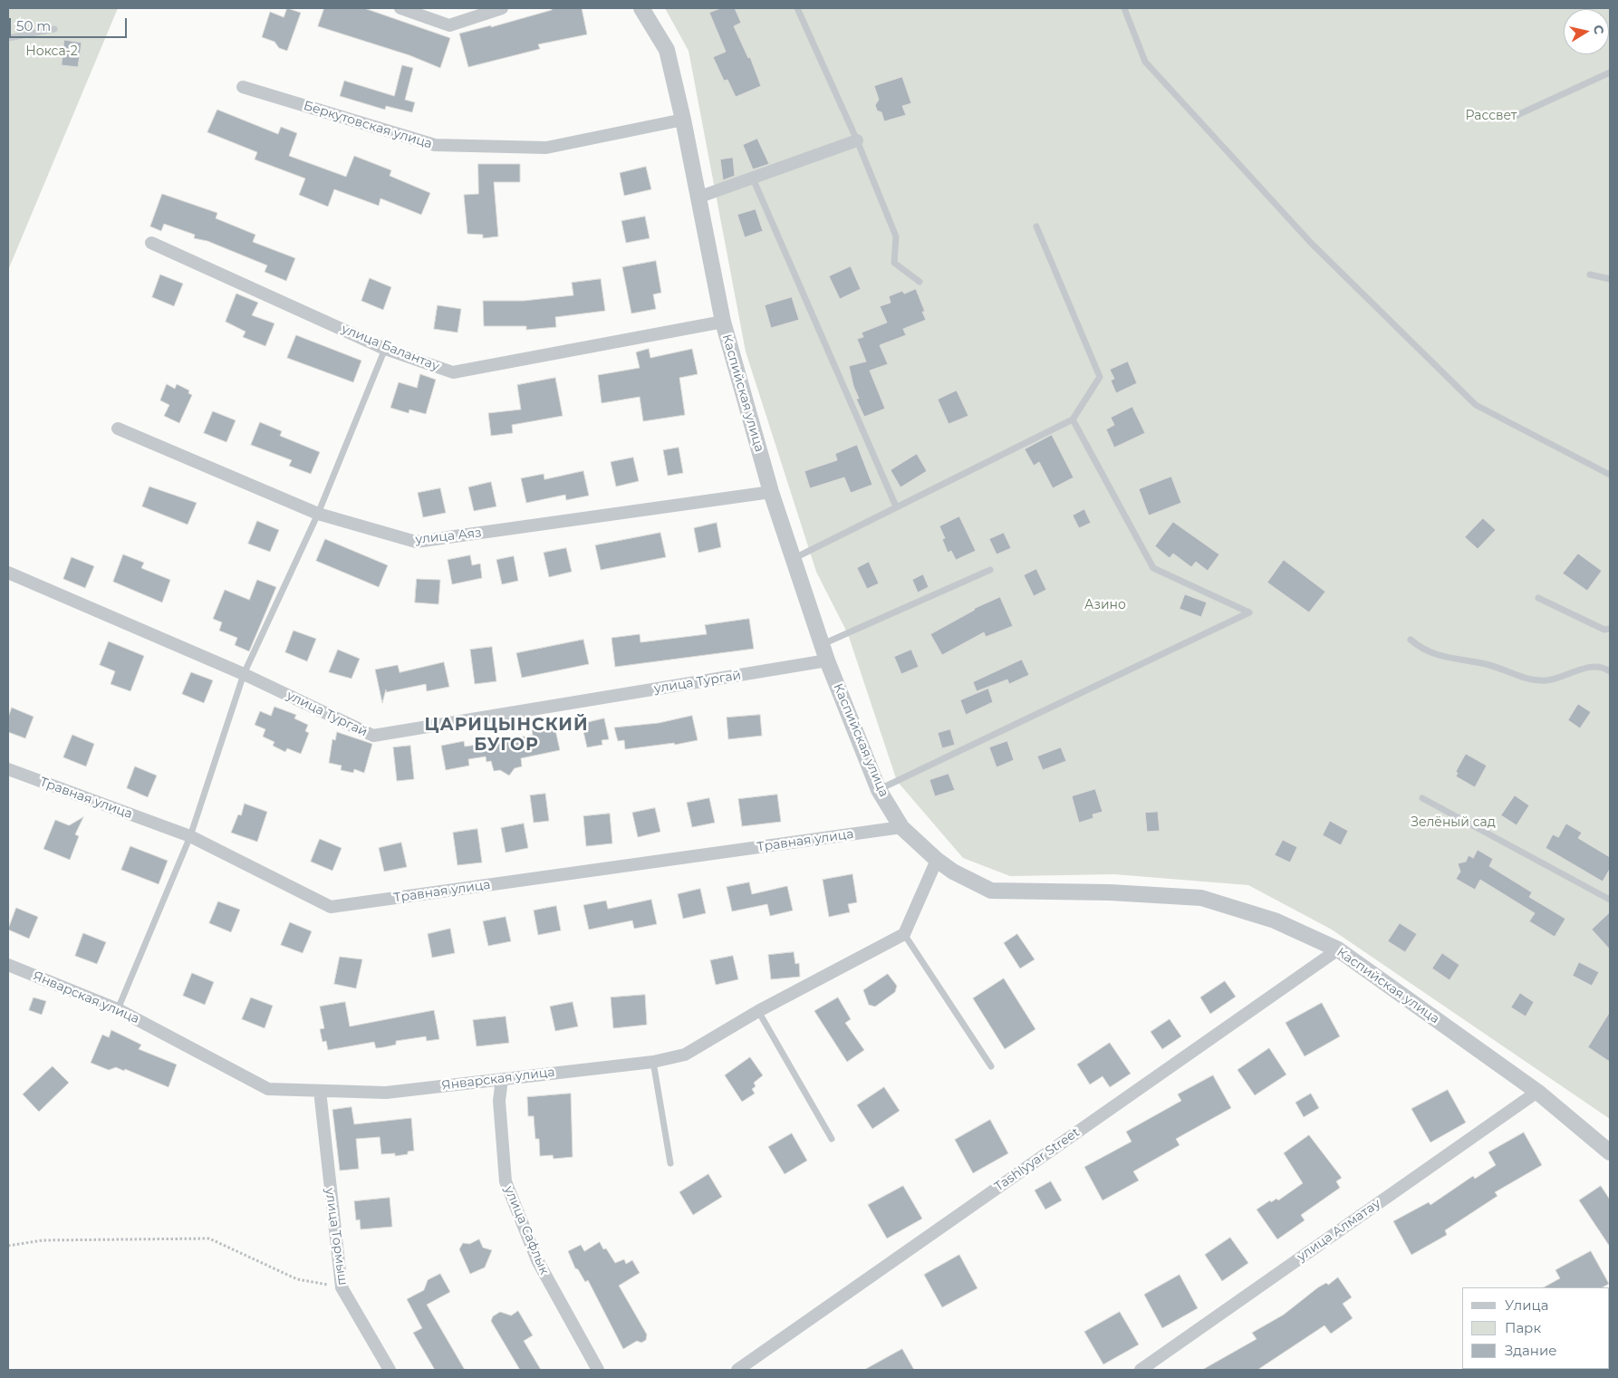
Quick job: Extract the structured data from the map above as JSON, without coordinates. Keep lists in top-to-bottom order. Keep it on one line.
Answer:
{"streets":{"street":["Беркутовская улица","улица Балантау","Каспийская улица","улица Аяз","улица Тургай","Травная улица","Январская улица","Tashlyyar Street","улица Сафлык","улица Алматау","улица Тормыш"]},"crossings":[["Беркутовская улица","Каспийская улица"],["улица Балантау","Каспийская улица"],["Каспийская улица","улица Аяз"],["Каспийская улица","улица Тургай"],["Каспийская улица","Травная улица"],["Каспийская улица","Tashlyyar Street"],["Каспийская улица","улица Алматау"],["Январская улица","улица Сафлык"],["Январская улица","улица Тормыш"]],"districts":["ЦАРИЦЫНСКИЙ БУГОР"],"parks":["Нокса-2","Рассвет","Азино","Зелёный сад"],"legend":["Улица","Парк","Здание"],"scale_bar":"50 m","north":"right"}
